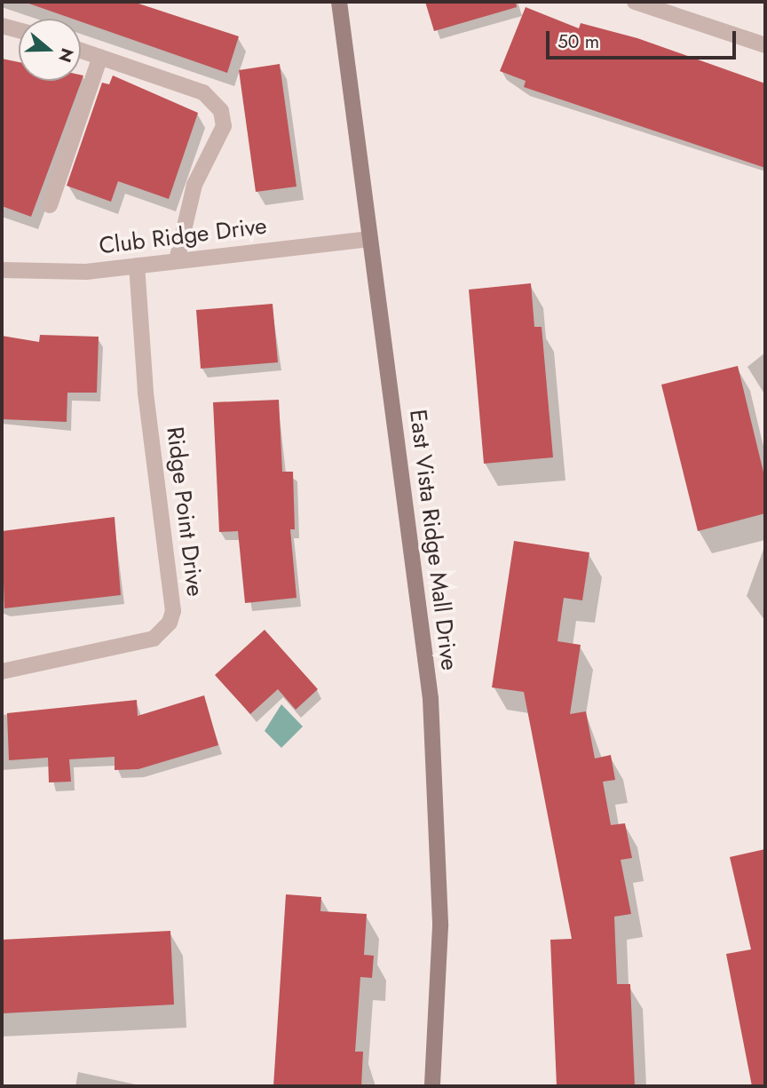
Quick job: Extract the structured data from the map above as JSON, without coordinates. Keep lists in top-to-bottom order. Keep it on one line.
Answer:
{"streets":{"main road":["East Vista Ridge Mall Drive"],"street":["Club Ridge Drive","Ridge Point Drive"]},"crossings":[["Club Ridge Drive","Ridge Point Drive"],["Club Ridge Drive","East Vista Ridge Mall Drive"]],"scale_bar":"50 m","north":"right"}
